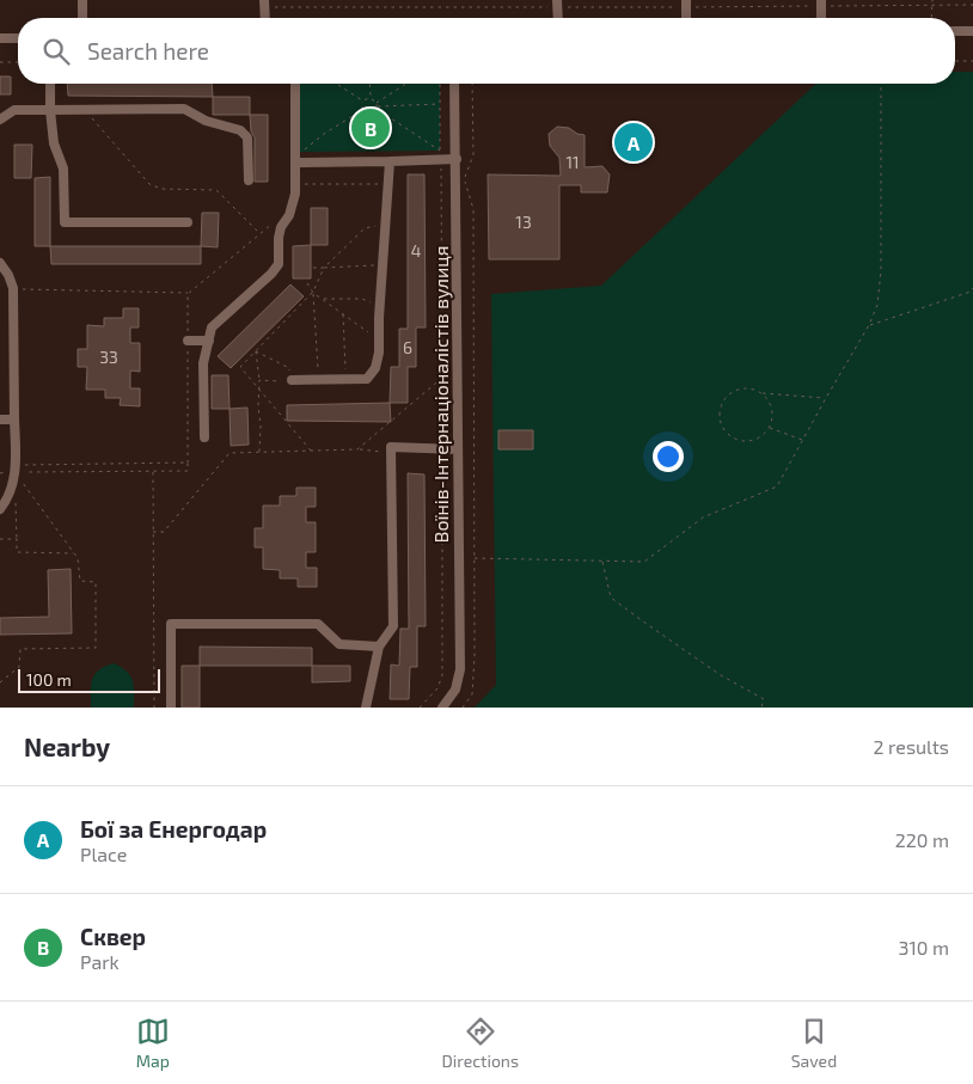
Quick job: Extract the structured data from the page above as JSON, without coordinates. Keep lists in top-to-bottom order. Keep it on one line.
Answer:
{"streets":{"street":["Воїнів-Інтернаціоналістів вулиця"]},"house_numbers":["11","13","4","6","33"],"scale_bar":"100 m","page":{"search":"Search here","pins":["B","A"],"scale":"100 m","heading":["Nearby","2 results"],"list":[{"mark":"A","name":"Бої за Енергодар","note":"Place","value":"220 m"},{"mark":"B","name":"Сквер","note":"Park","value":"310 m"}],"nav":["Map","Directions","Saved"]}}
